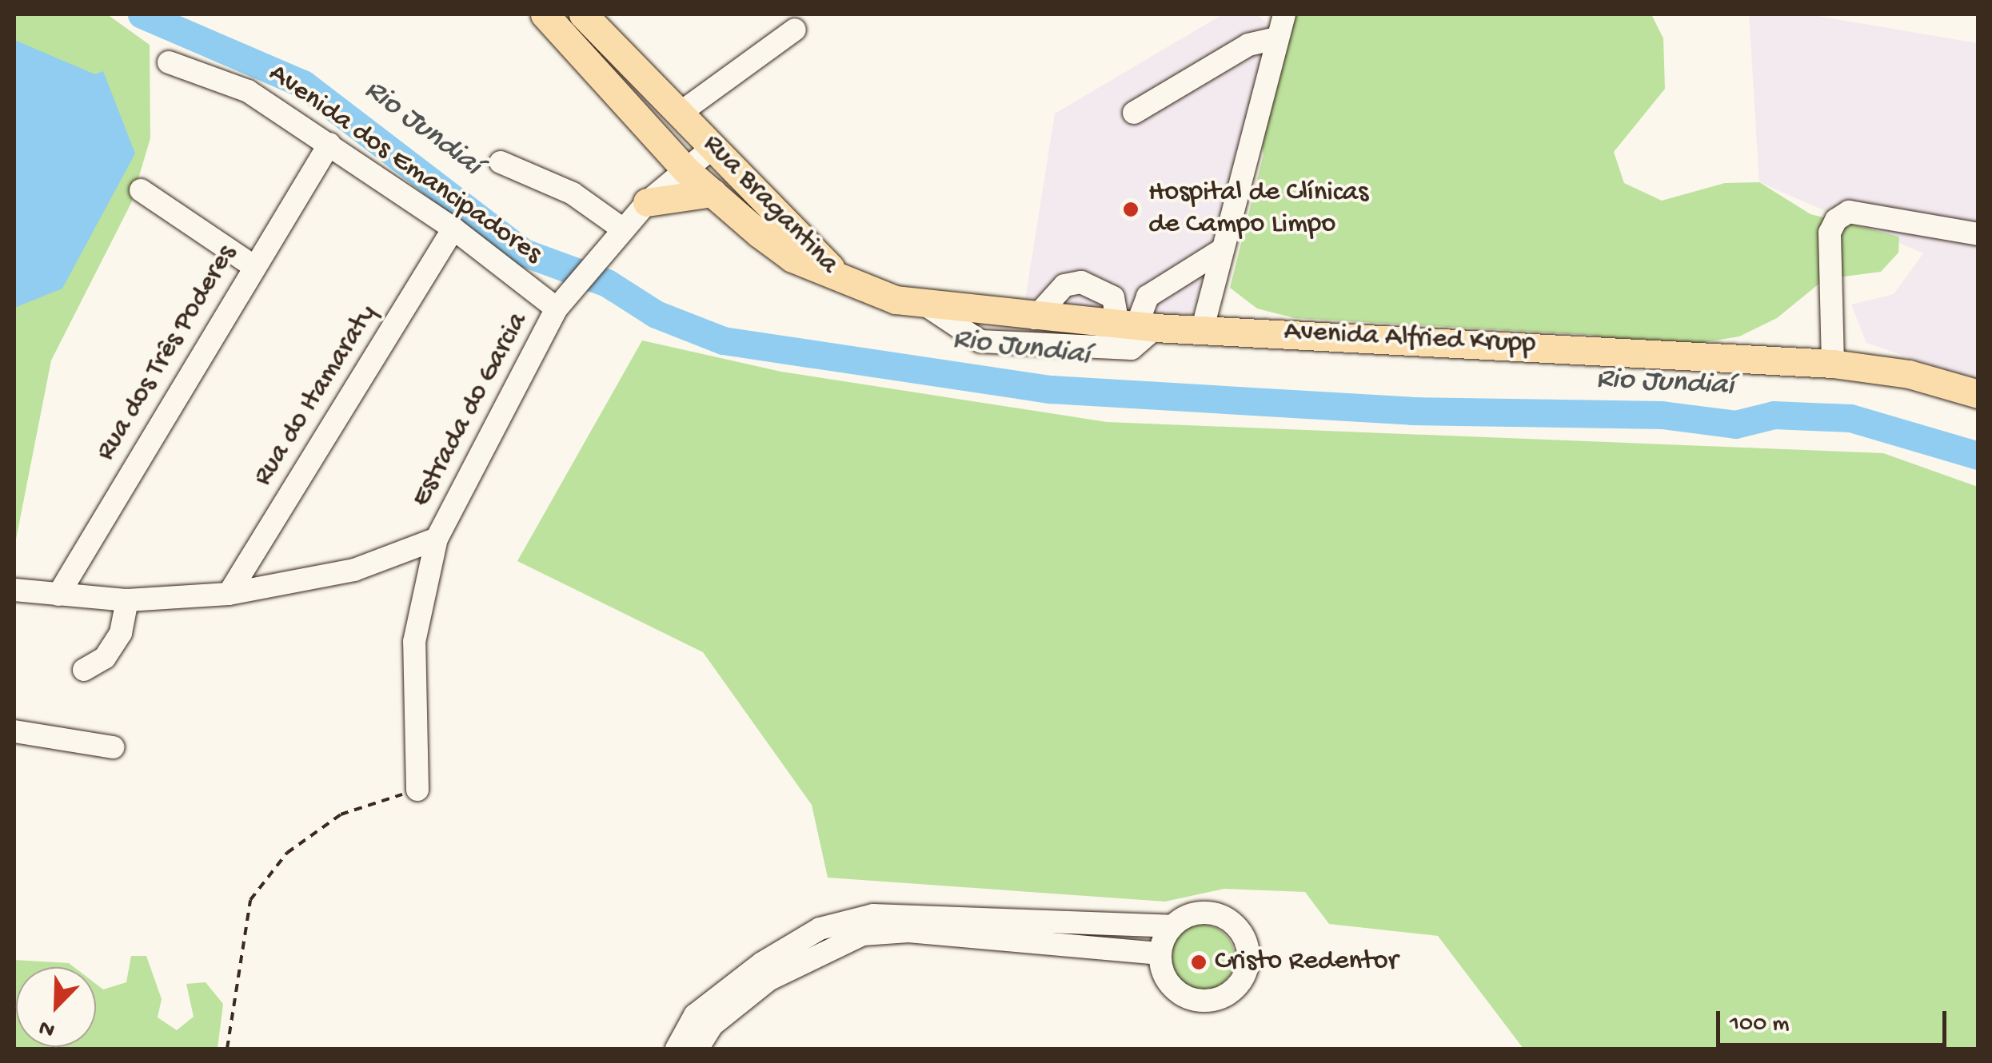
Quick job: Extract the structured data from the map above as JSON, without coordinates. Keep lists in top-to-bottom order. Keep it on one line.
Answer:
{"streets":{"main road":["Rua Bragantina","Avenida Alfried Krupp"],"street":["Avenida dos Emancipadores","Rua dos Três Poderes","Rua do Itamaraty","Estrada do Garcia"]},"crossings":[["Avenida dos Emancipadores","Rua dos Três Poderes"],["Avenida dos Emancipadores","Rua do Itamaraty"],["Avenida dos Emancipadores","Estrada do Garcia"],["Rua Bragantina","Avenida Alfried Krupp"],["Rua Bragantina","Estrada do Garcia"],["Rua dos Três Poderes","Estrada do Garcia"],["Rua do Itamaraty","Estrada do Garcia"]],"water":["Rio Jundiaí"],"places":["Hospital de Clínicas de Campo Limpo","Cristo Redentor"],"scale_bar":"100 m","north":"bottom left"}
